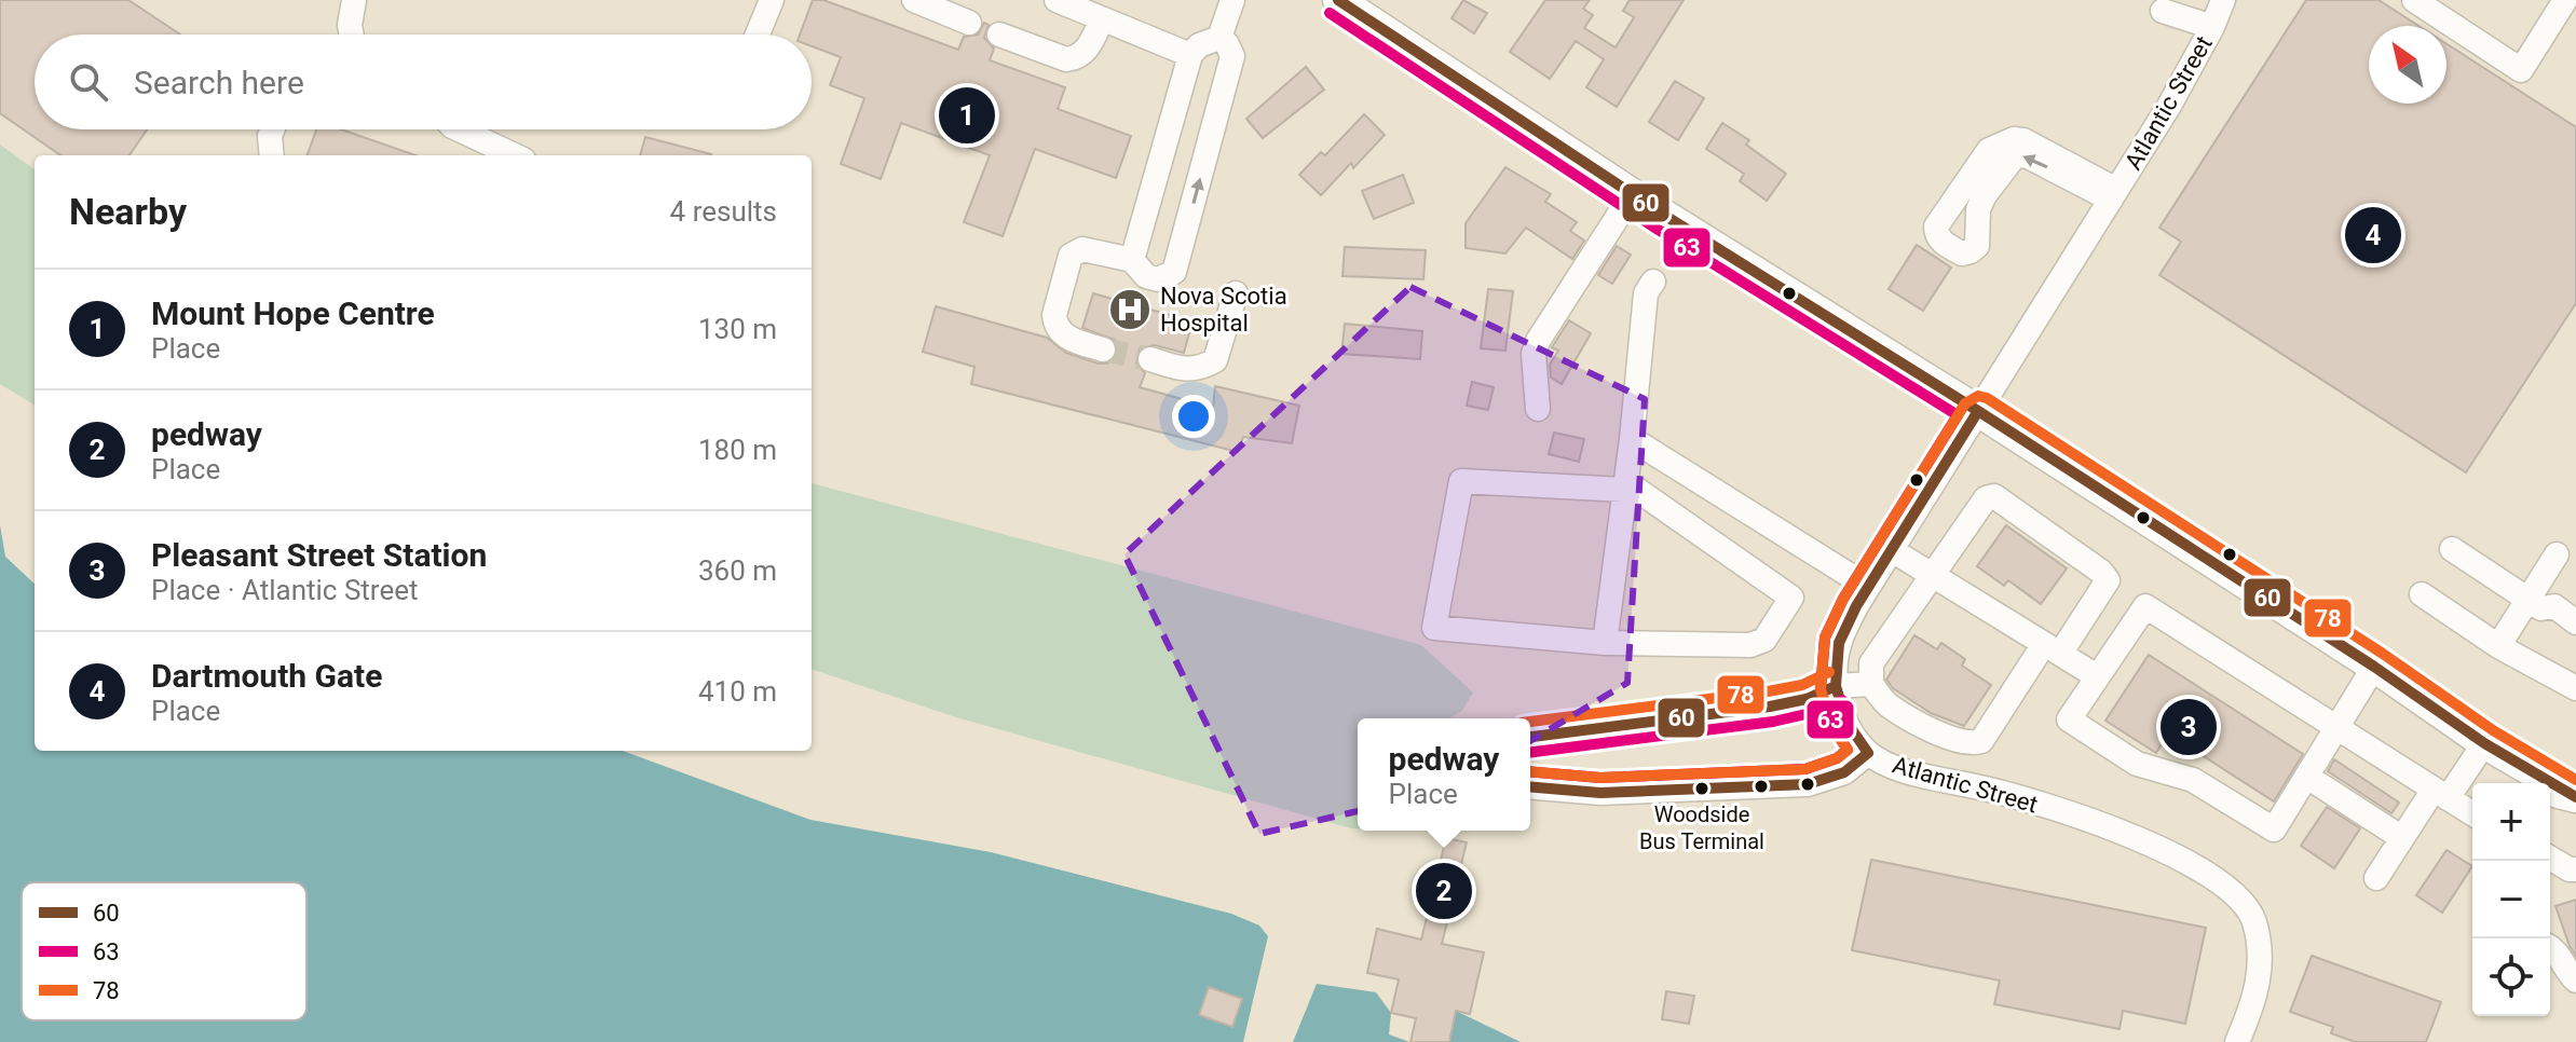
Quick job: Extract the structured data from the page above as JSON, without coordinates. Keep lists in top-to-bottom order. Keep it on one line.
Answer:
{"streets":{"street":["Atlantic Street"]},"places":{"hospital":["Nova Scotia Hospital"],"other":["Woodside Bus Terminal"]},"lines":["transit line 60","transit line 63","transit line 78"],"legend":["60","63","78"],"north":"top left","page":{"search":"Search here","pins":["1","4","3","2"],"heading":["Nearby","4 results"],"list":[{"mark":"1","name":"Mount Hope Centre","note":"Place","value":"130 m"},{"mark":"2","name":"pedway","note":"Place","value":"180 m"},{"mark":"3","name":"Pleasant Street Station","note":"Place · Atlantic Street","value":"360 m"},{"mark":"4","name":"Dartmouth Gate","note":"Place","value":"410 m"}],"popup":["pedway","Place"],"map_buttons":["+","−"]}}
